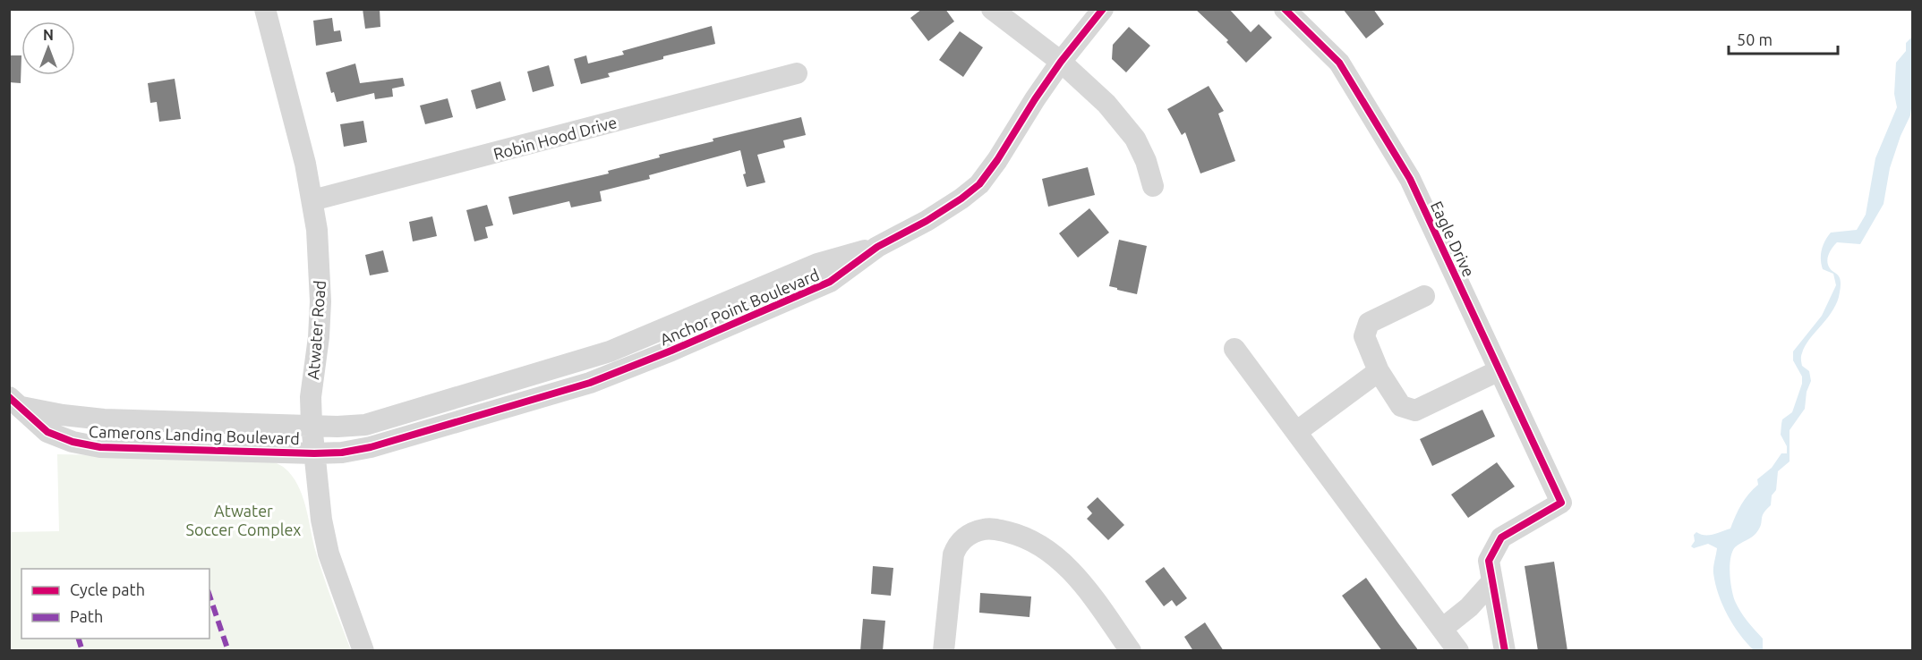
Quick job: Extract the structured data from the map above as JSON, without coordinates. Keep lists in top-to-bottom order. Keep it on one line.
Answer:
{"streets":{"street":["Robin Hood Drive","Eagle Drive","Anchor Point Boulevard","Atwater Road","Camerons Landing Boulevard"]},"crossings":[["Robin Hood Drive","Atwater Road"],["Anchor Point Boulevard","Atwater Road"],["Anchor Point Boulevard","Camerons Landing Boulevard"],["Atwater Road","Camerons Landing Boulevard"]],"parks":["Atwater Soccer Complex"],"legend":["Cycle path","Path"],"scale_bar":"50 m","north":"top"}
